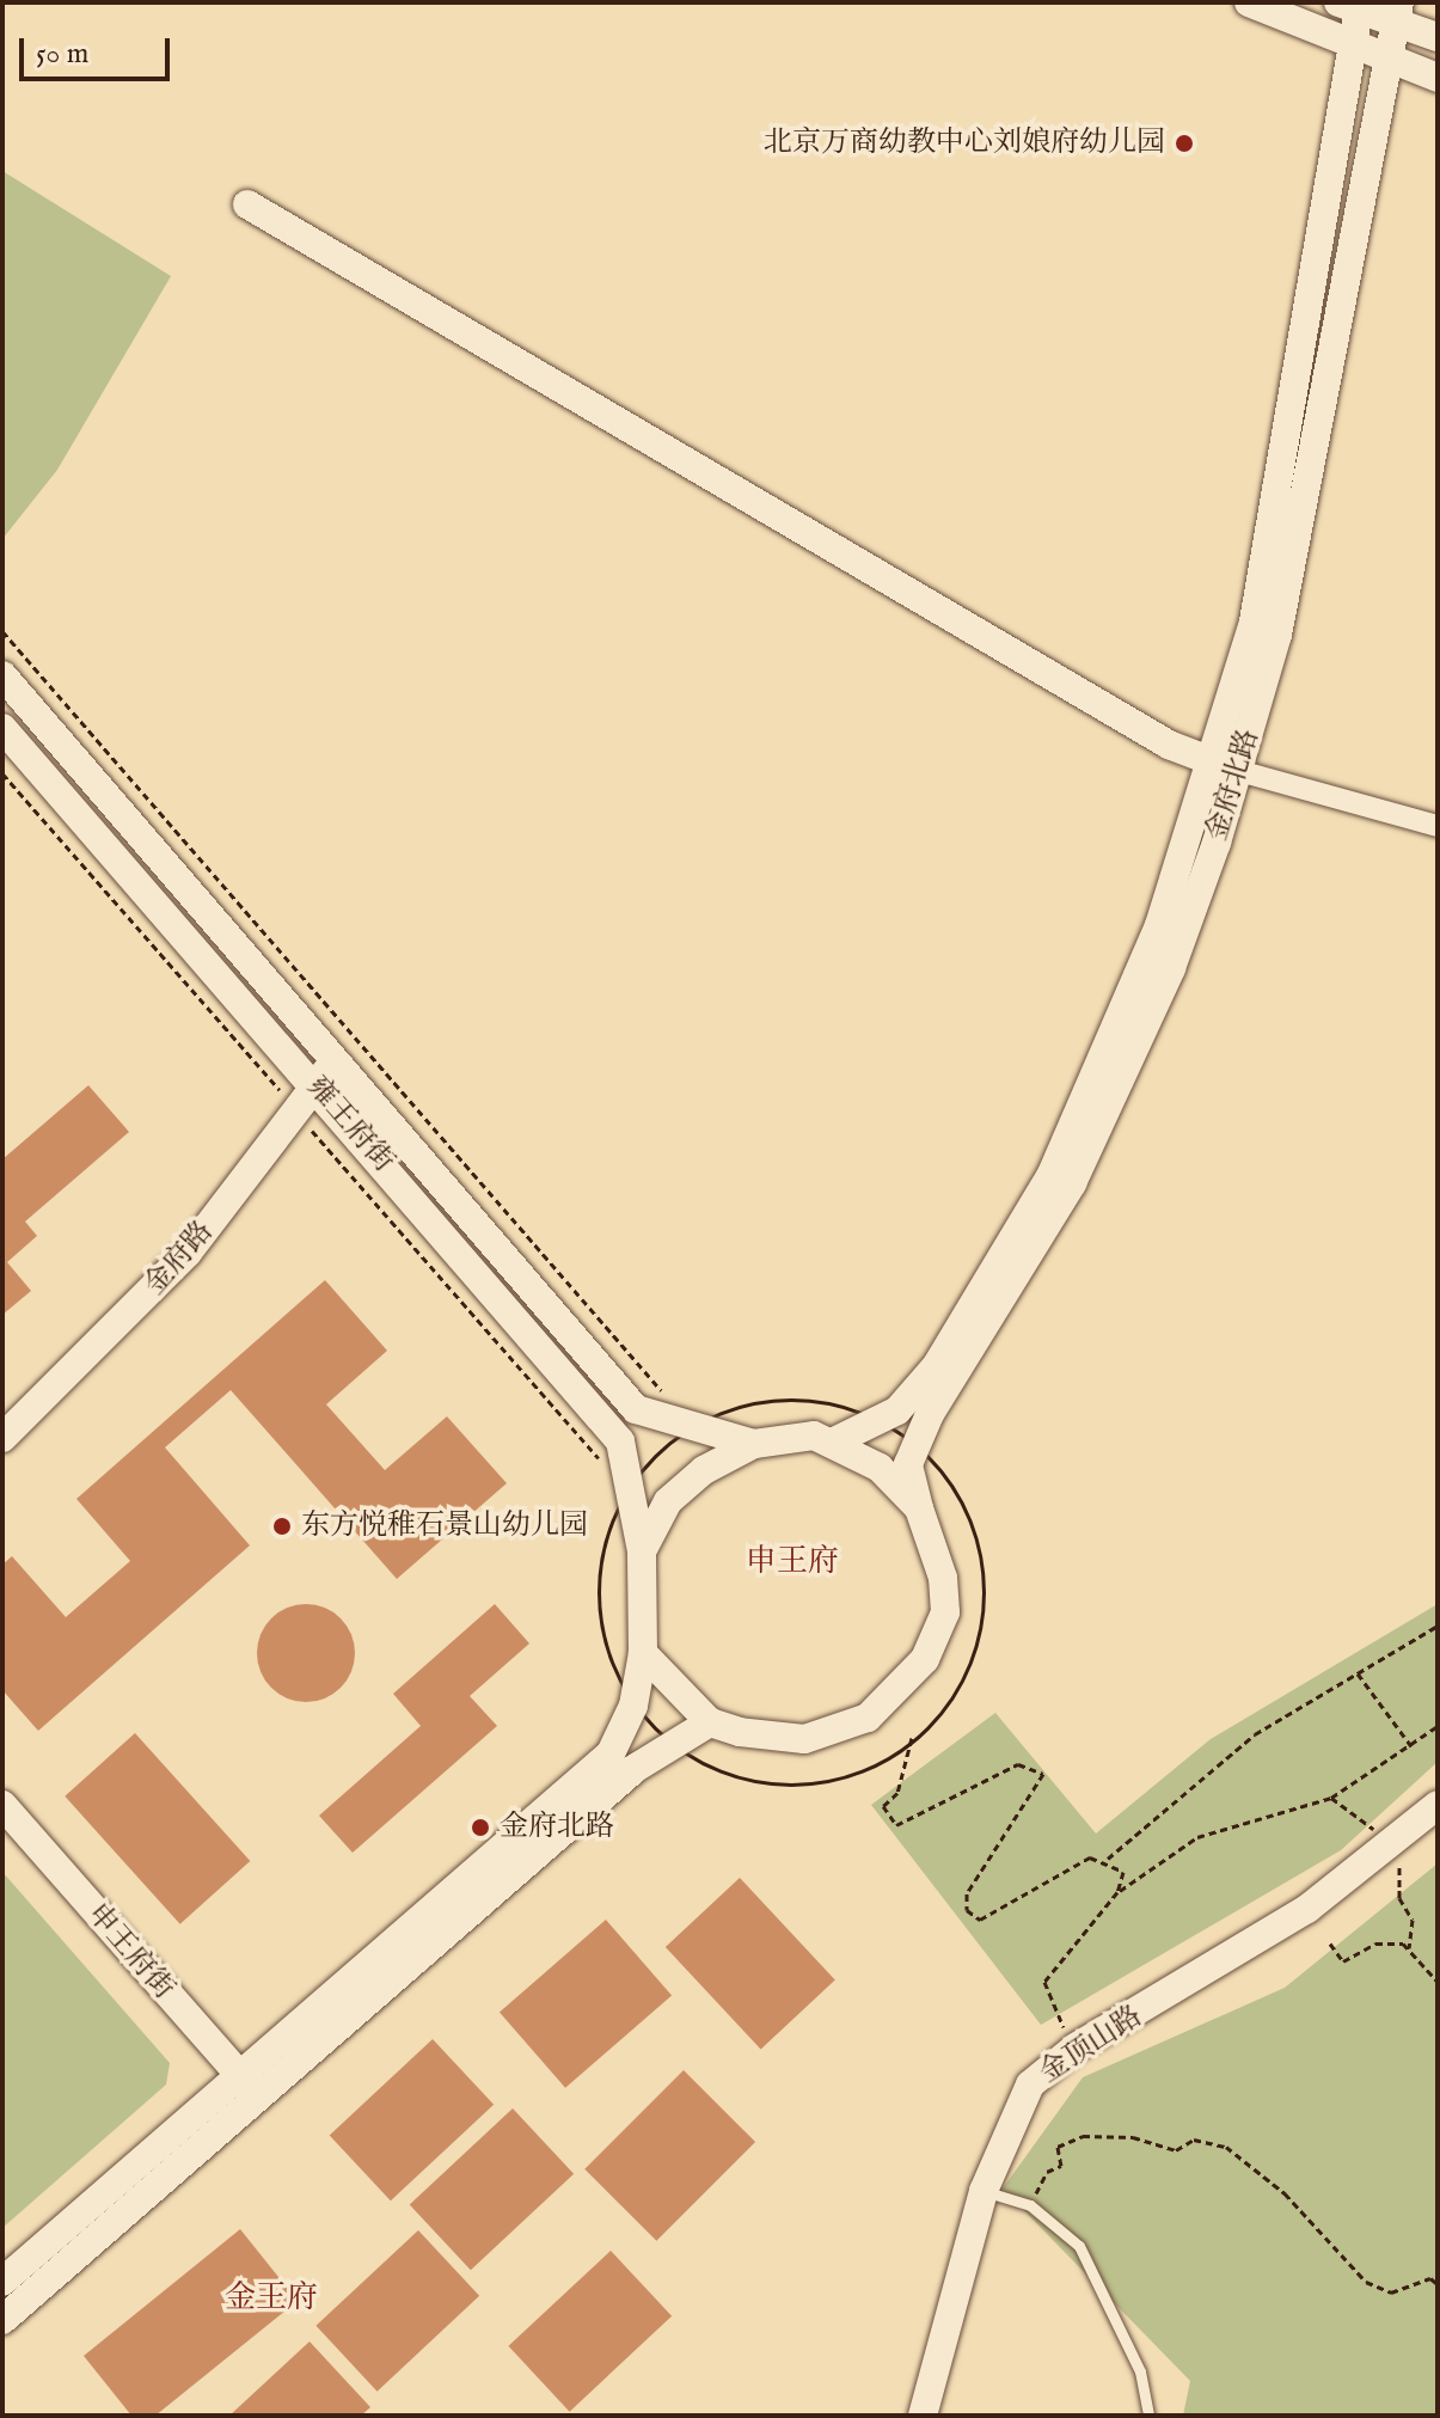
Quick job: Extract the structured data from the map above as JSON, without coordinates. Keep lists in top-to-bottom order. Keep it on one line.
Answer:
{"streets":{"main road":["金府北路","雍王府街","金府路","申王府街","金顶山路"]},"crossings":[["金府北路","雍王府街"],["雍王府街","金府路"]],"districts":["申王府","金王府"],"places":["北京万商幼教中心刘娘府幼儿园","东方悦稚石景山幼儿园","金府北路"],"scale_bar":"50 m"}
